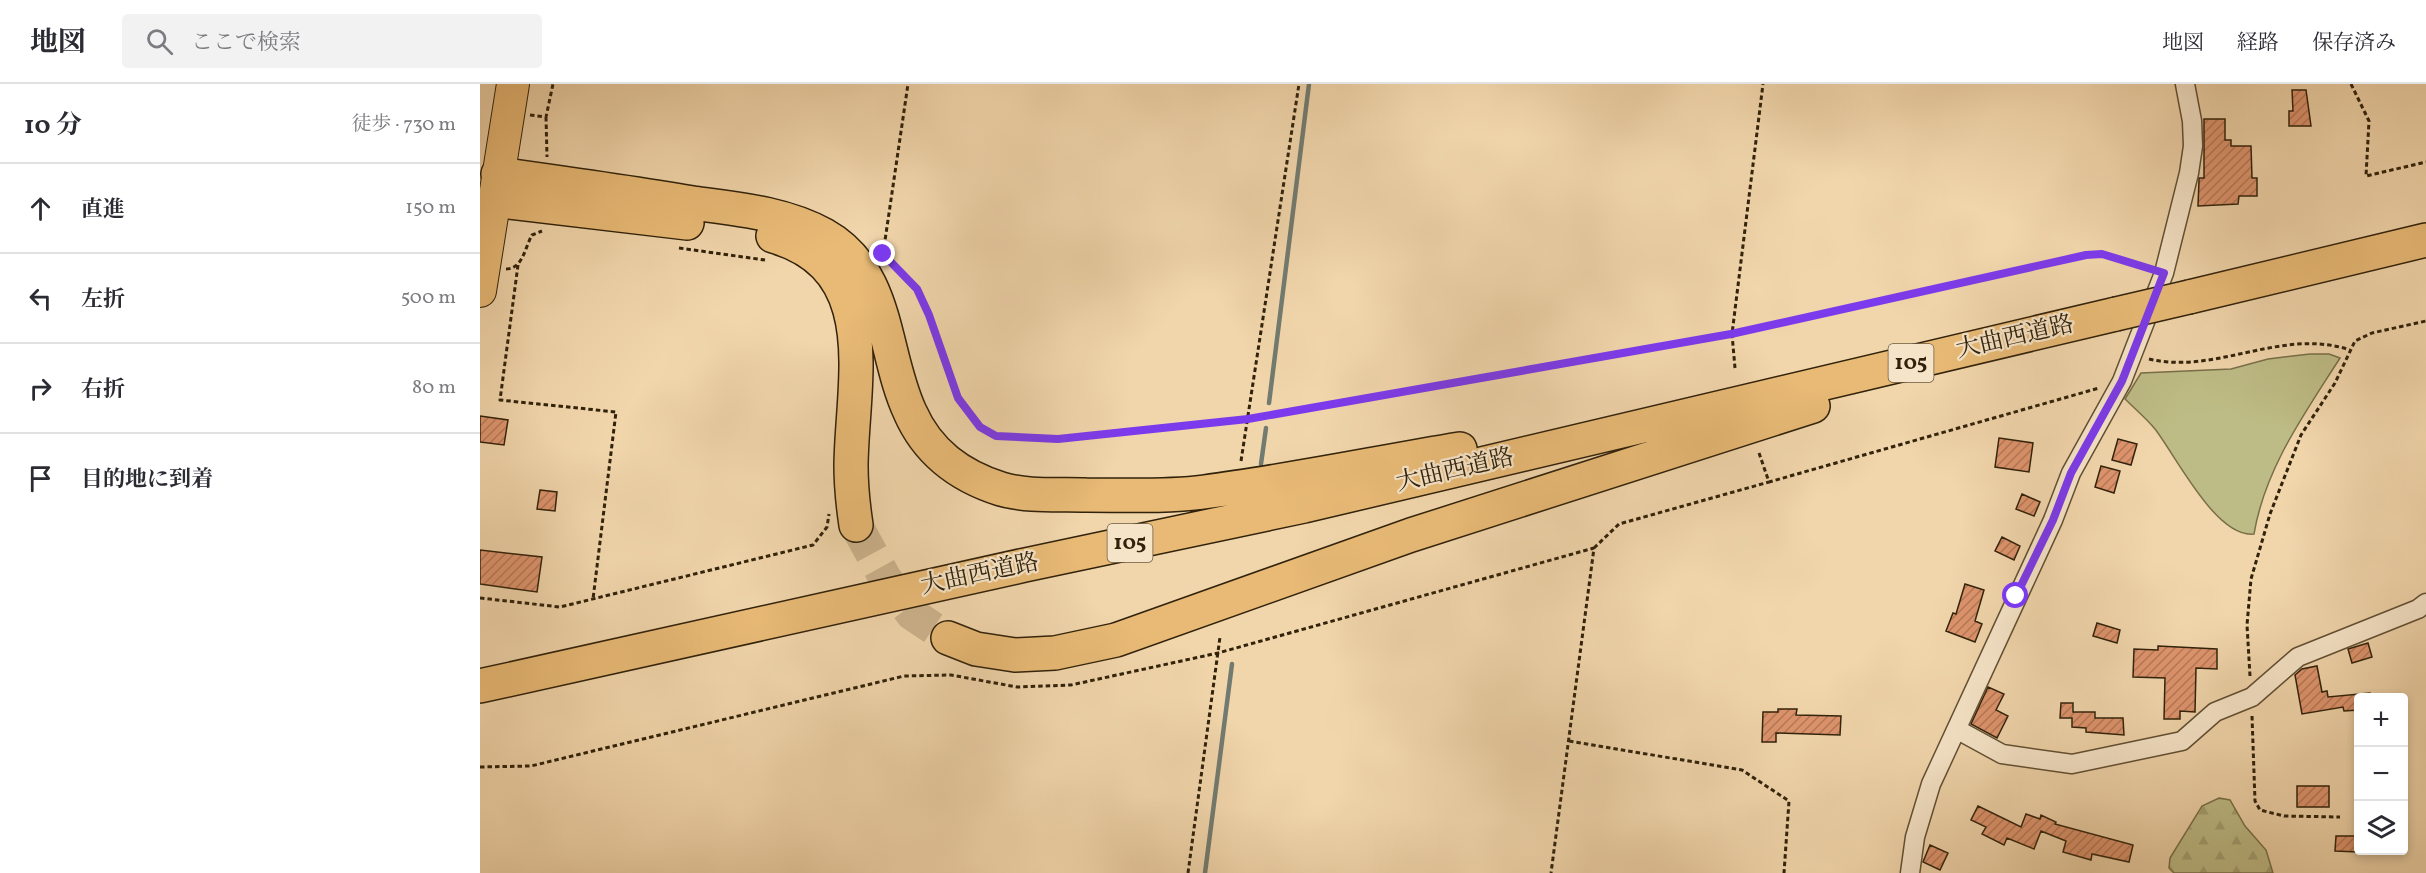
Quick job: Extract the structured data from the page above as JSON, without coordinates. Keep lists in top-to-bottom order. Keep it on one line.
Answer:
{"streets":{"highway":["大曲西道路","105"]},"page":{"header":"地図","search":"ここで検索","nav":["地図","経路","保存済み"],"heading":["10 分","徒歩 · 730 m"],"list":[["直進","150 m"],["左折","500 m"],["右折","80 m"],"目的地に到着"],"map_buttons":["+","−"]}}
